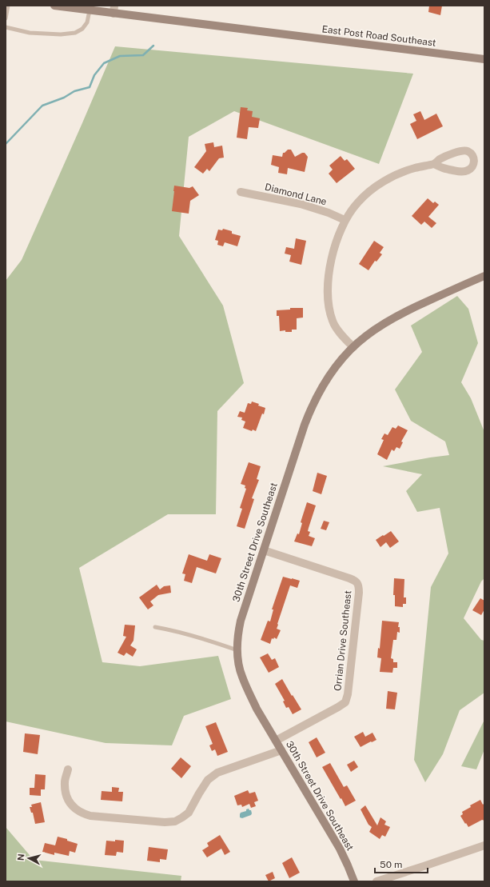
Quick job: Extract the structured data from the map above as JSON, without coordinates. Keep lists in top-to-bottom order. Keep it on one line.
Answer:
{"streets":{"main road":["East Post Road Southeast","30th Street Drive Southeast"],"street":["Diamond Lane","Orrian Drive Southeast"]},"crossings":[["30th Street Drive Southeast","Orrian Drive Southeast"]],"scale_bar":"50 m","north":"left"}
